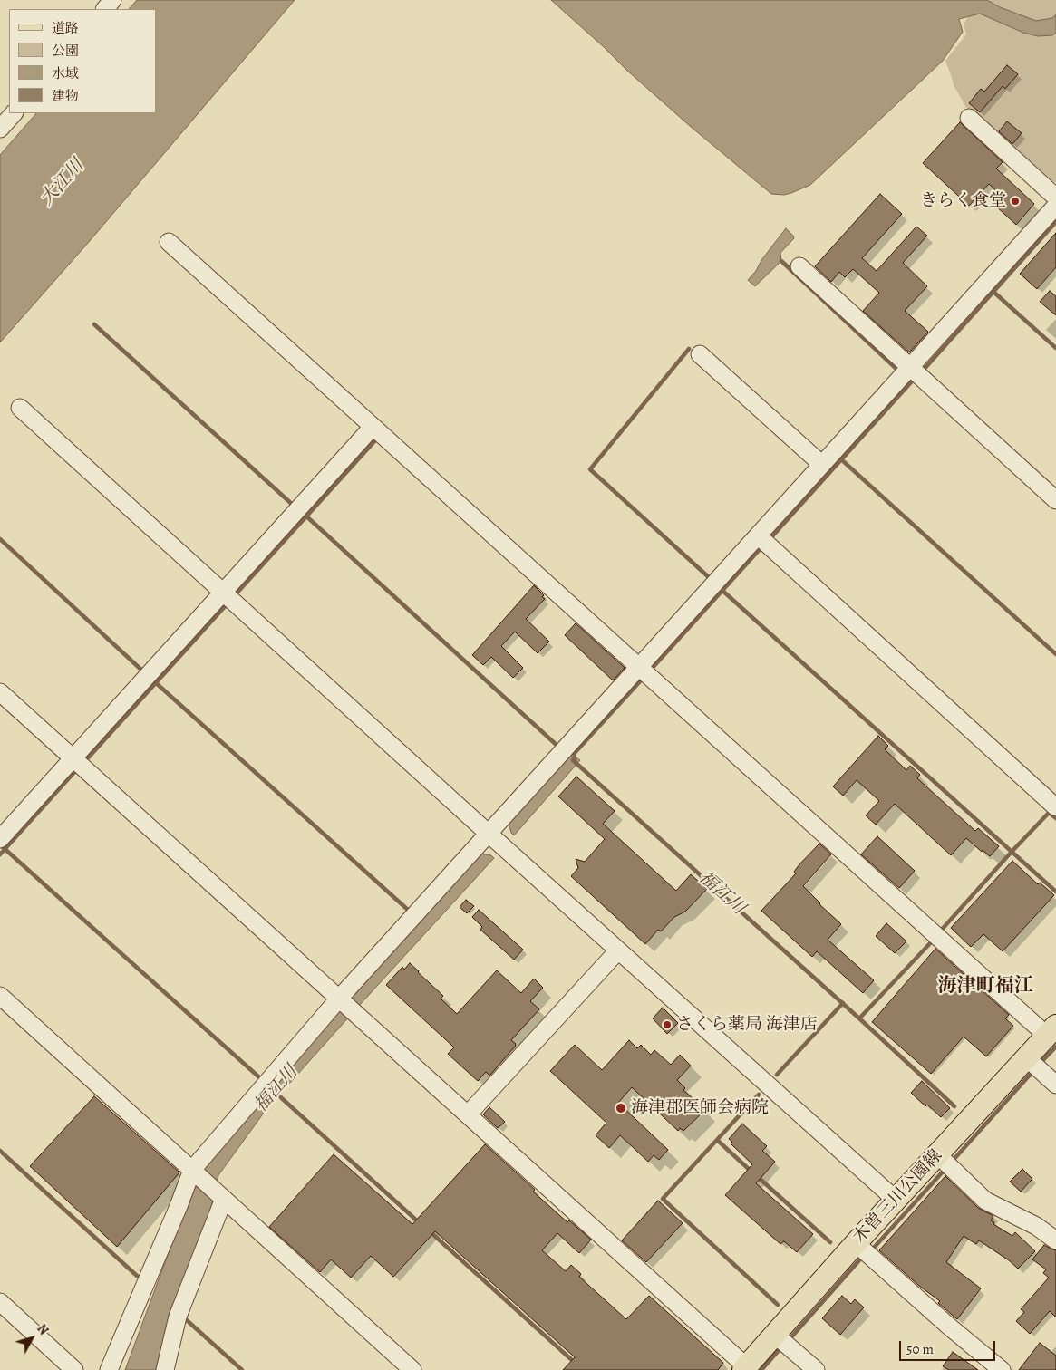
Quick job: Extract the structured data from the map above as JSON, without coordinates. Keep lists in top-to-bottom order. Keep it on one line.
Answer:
{"streets":{"main road":["木曽三川公園線"]},"districts":["海津町福江"],"water":["大江川","福江川"],"places":["きらく食堂","さくら薬局 海津店","海津郡医師会病院"],"legend":["道路","公園","水域","建物"],"scale_bar":"50 m","north":"top right"}
